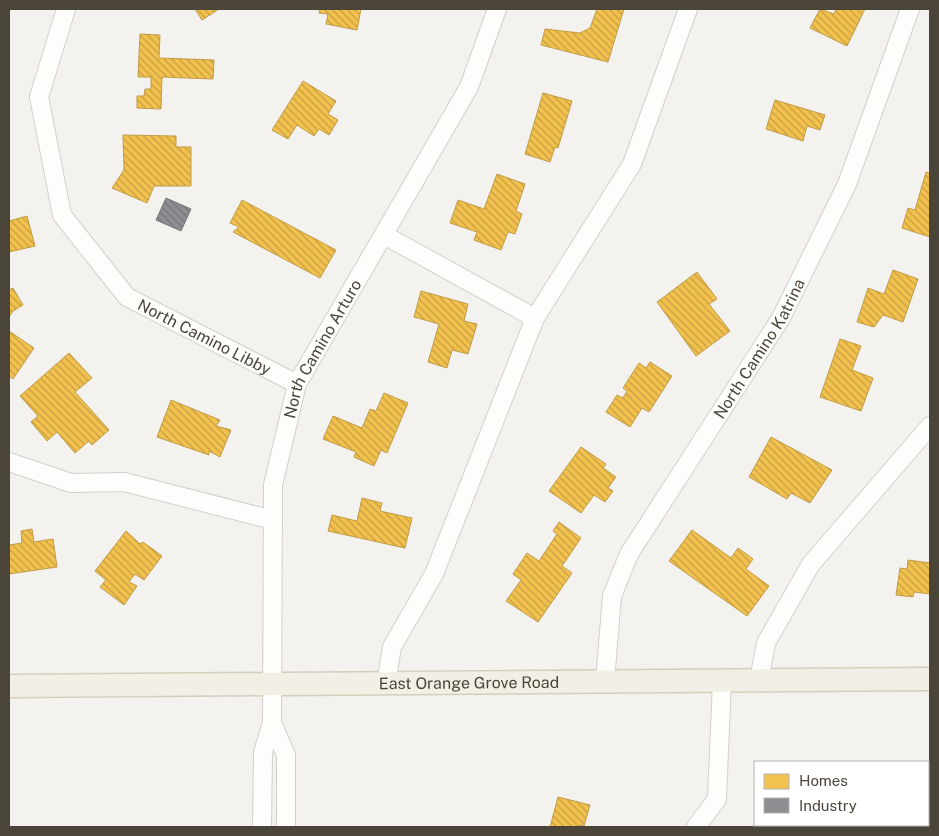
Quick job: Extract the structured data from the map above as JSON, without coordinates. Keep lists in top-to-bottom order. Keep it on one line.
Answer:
{"streets":{"main road":["East Orange Grove Road"],"street":["North Camino Libby","North Camino Katrina","North Camino Arturo"]},"crossings":[["North Camino Libby","North Camino Arturo"],["North Camino Katrina","East Orange Grove Road"],["North Camino Arturo","East Orange Grove Road"]],"legend":["Homes","Industry"]}
